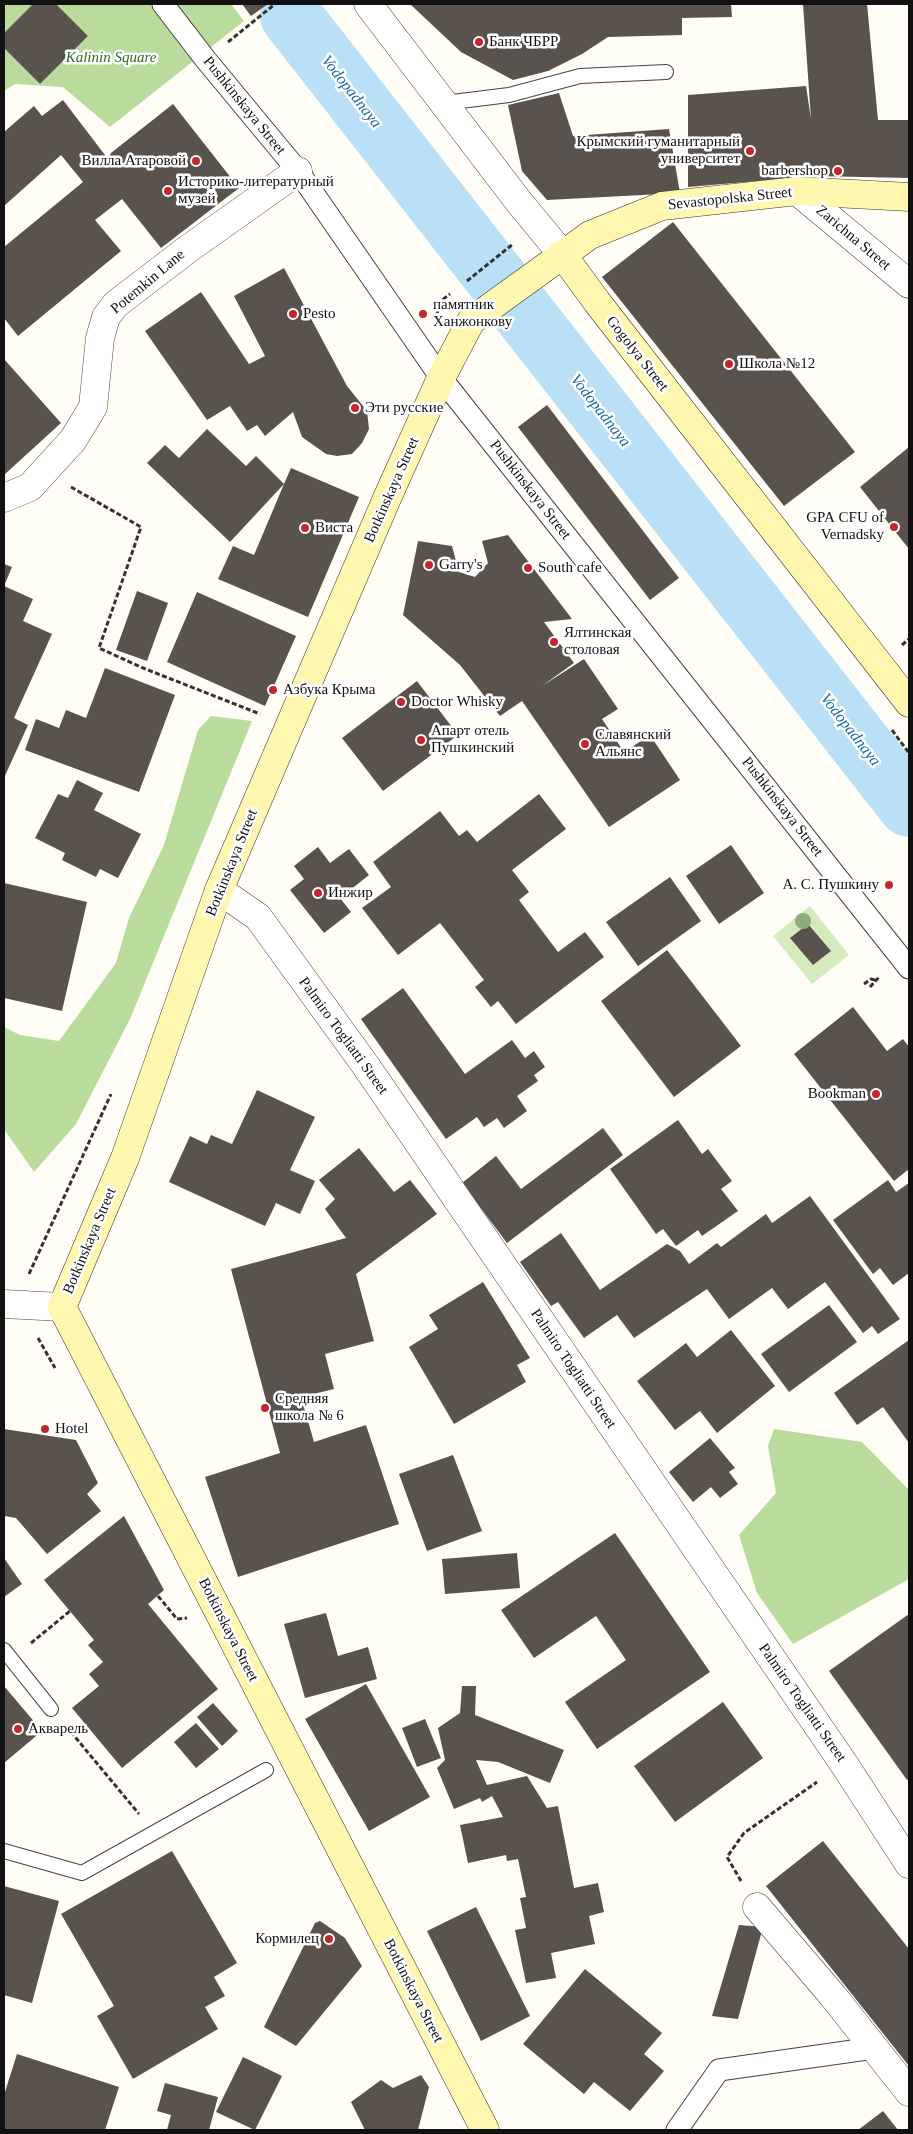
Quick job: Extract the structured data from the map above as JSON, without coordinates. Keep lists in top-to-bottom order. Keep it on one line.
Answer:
{"streets":{"main road":["Sevastopolska Street","Gogolya Street","Botkinskaya Street"],"street":["Pushkinskaya Street","Zarichna Street","Potemkin Lane","Palmiro Togliatti Street"]},"crossings":[["Pushkinskaya Street","Potemkin Lane"],["Pushkinskaya Street","Botkinskaya Street"],["Sevastopolska Street","Zarichna Street"],["Sevastopolska Street","Gogolya Street"],["Sevastopolska Street","Botkinskaya Street"],["Botkinskaya Street","Palmiro Togliatti Street"]],"water":["Vodopadnaya"],"parks":["Kalinin Square"],"places":["Банк ЧБРР","Крымский гуманитарный университет","Вилла Атаровой","barbershop","Историко-литературный музей","Pesto","памятник Ханжонкову","Школа №12","Эти русские","GPA CFU of Vernadsky","Виста","Garry's","South cafe","Ялтинская столовая","Азбука Крыма","Doctor Whisky","Апарт отель Пушкинский","Славянский Альянс","А. С. Пушкину","Инжир","Bookman","Средняя школа № 6","Hotel","Акварель","Кормилец"]}
